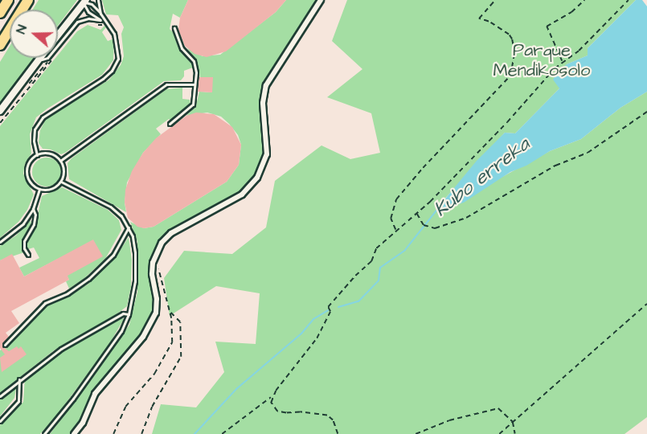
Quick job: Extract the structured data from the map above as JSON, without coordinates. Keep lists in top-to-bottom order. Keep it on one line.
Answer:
{"water":["Kubo erreka"],"parks":["Parque Mendikosolo"],"north":"left"}
